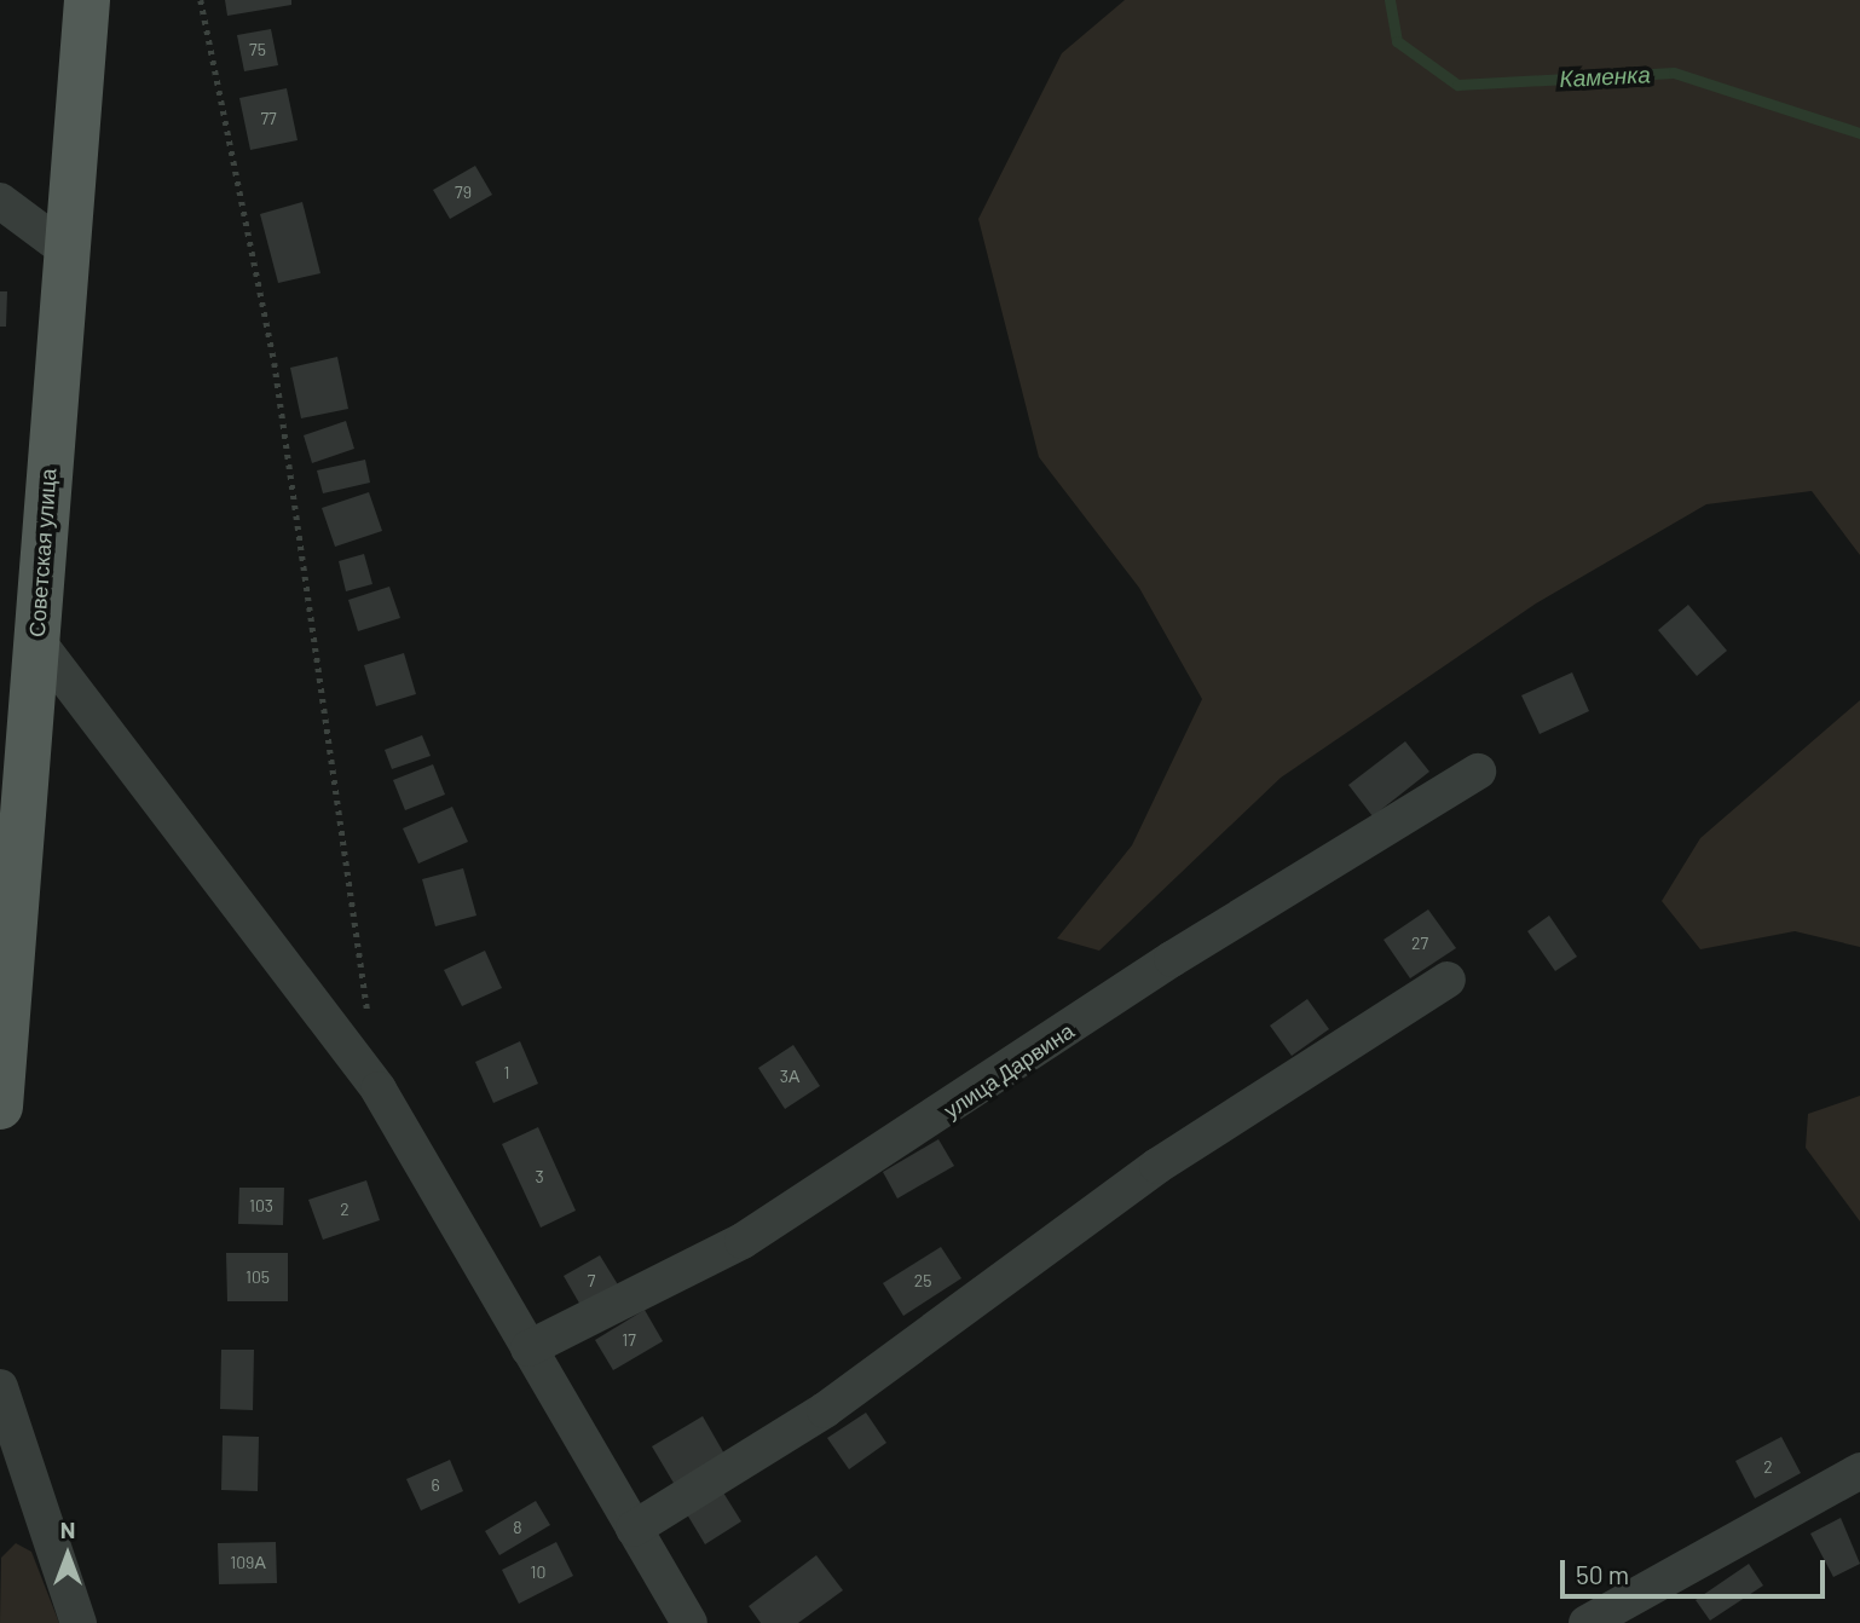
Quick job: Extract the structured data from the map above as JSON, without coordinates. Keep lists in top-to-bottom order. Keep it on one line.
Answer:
{"streets":{"main road":["Советская улица"],"street":["улица Дарвина"]},"water":["Каменка"],"house_numbers":["75","77","79","27","1","3А","3","103","2","105","7","25","17","2","6","8","109А","10"],"scale_bar":"50 m","north":"top"}
